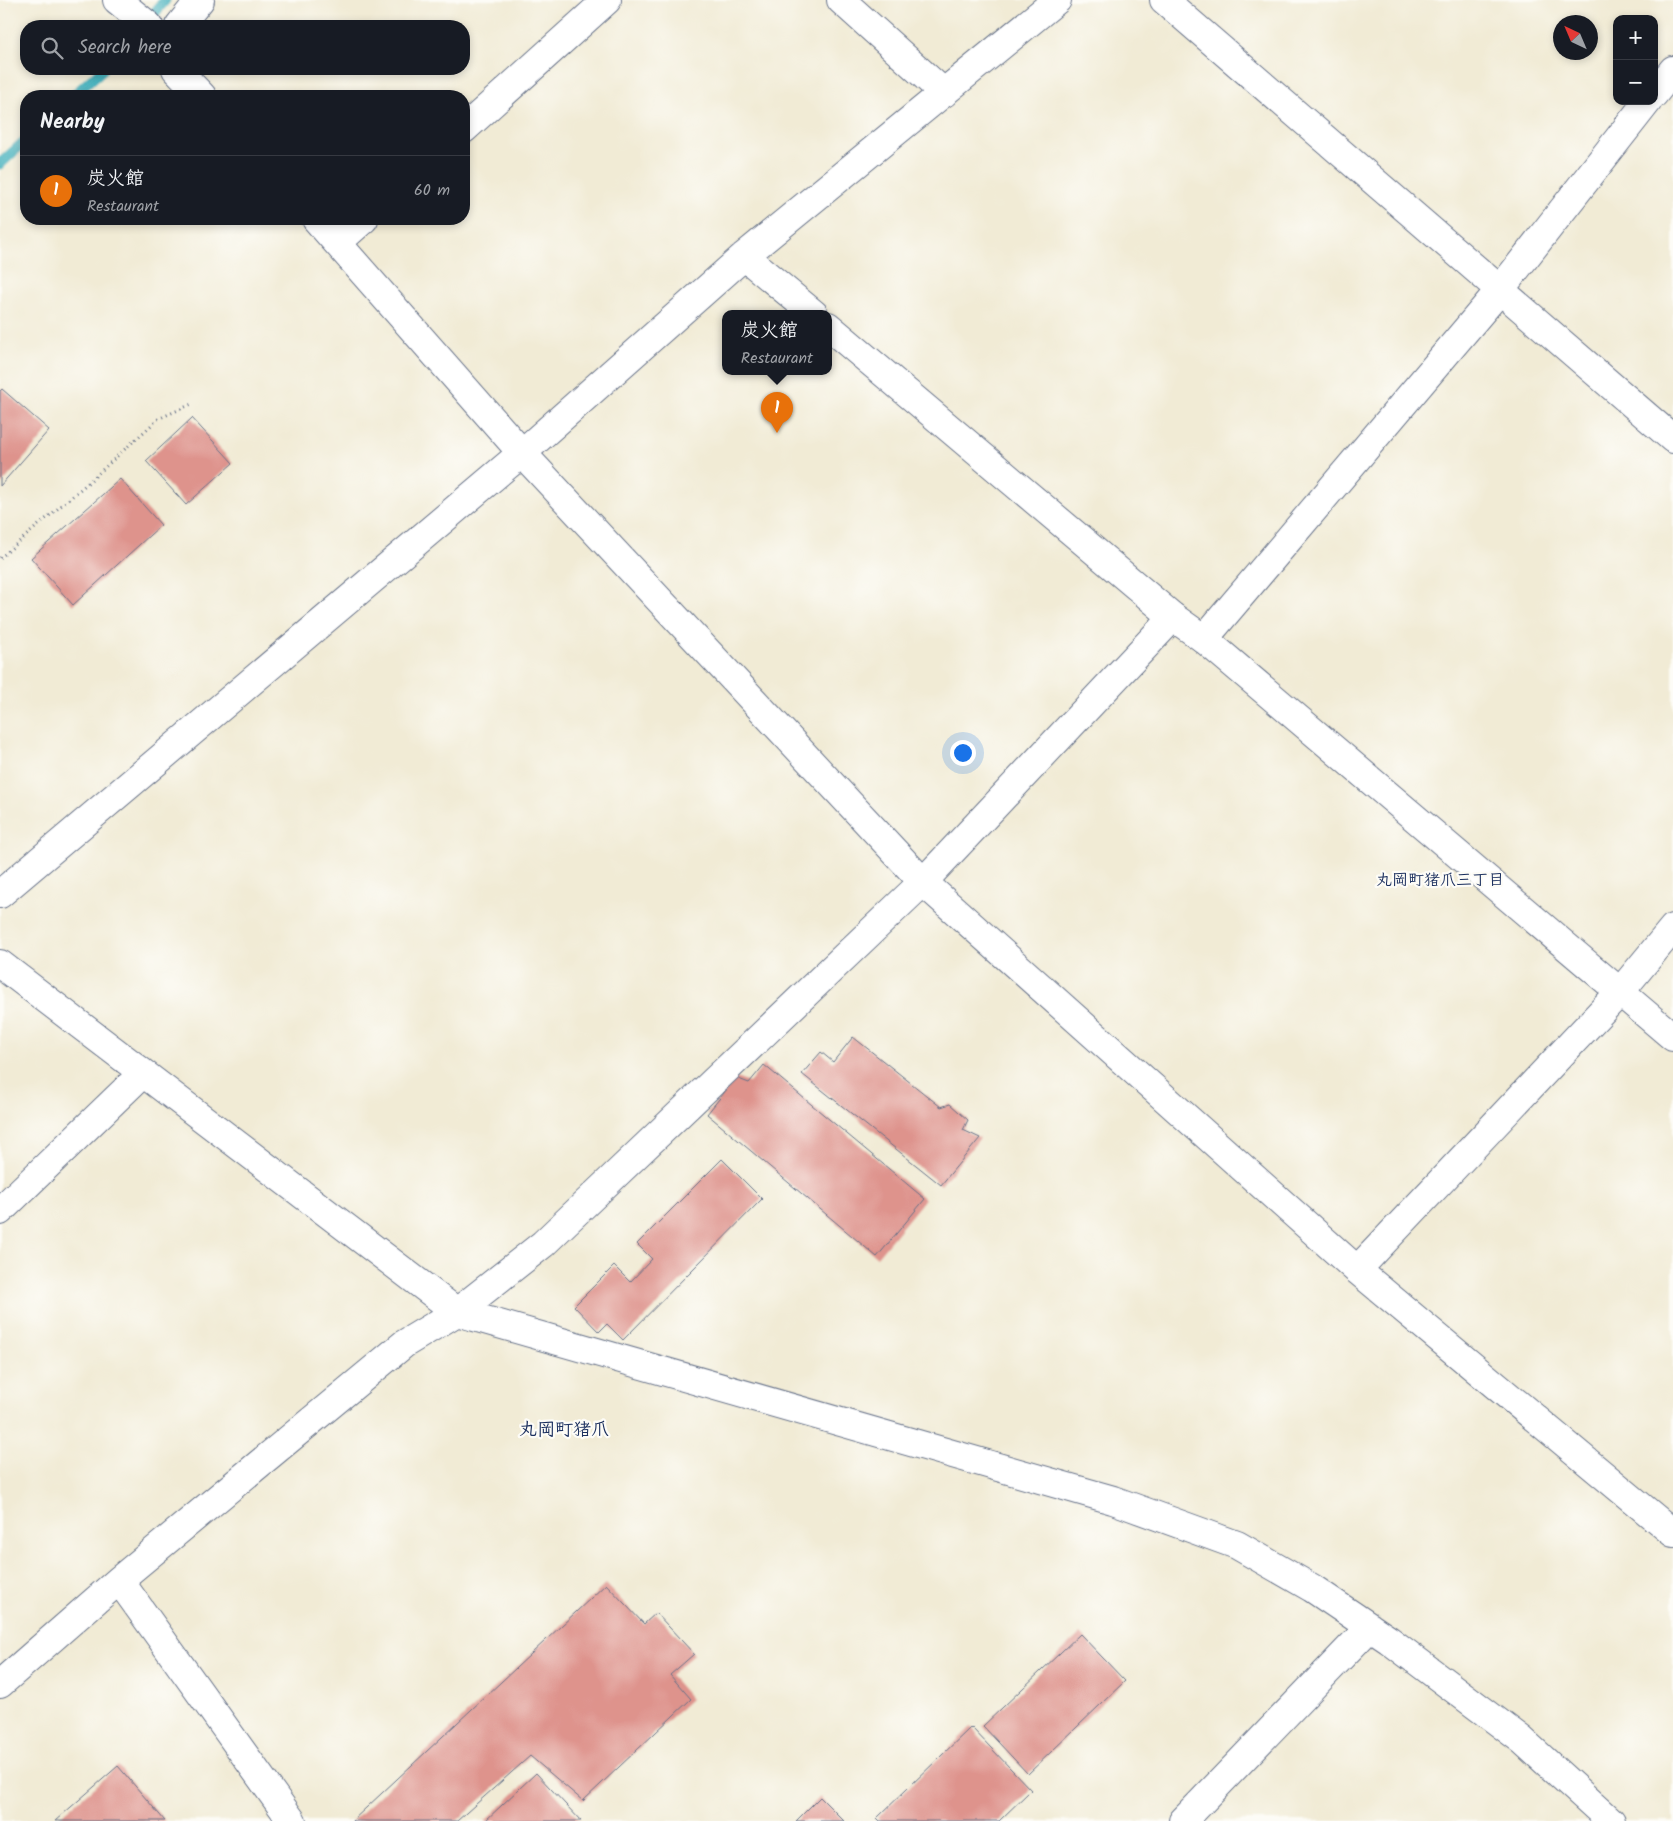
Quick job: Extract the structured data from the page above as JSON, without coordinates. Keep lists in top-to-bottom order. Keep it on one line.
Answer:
{"districts":["丸岡町猪爪三丁目","丸岡町猪爪"],"north":"top left","page":{"map_buttons":["+","−"],"search":"Search here","heading":"Nearby","list":[{"mark":"1","name":"炭火館","note":"Restaurant","value":"60 m"}],"popup":["炭火館","Restaurant"],"pins":"1"}}
